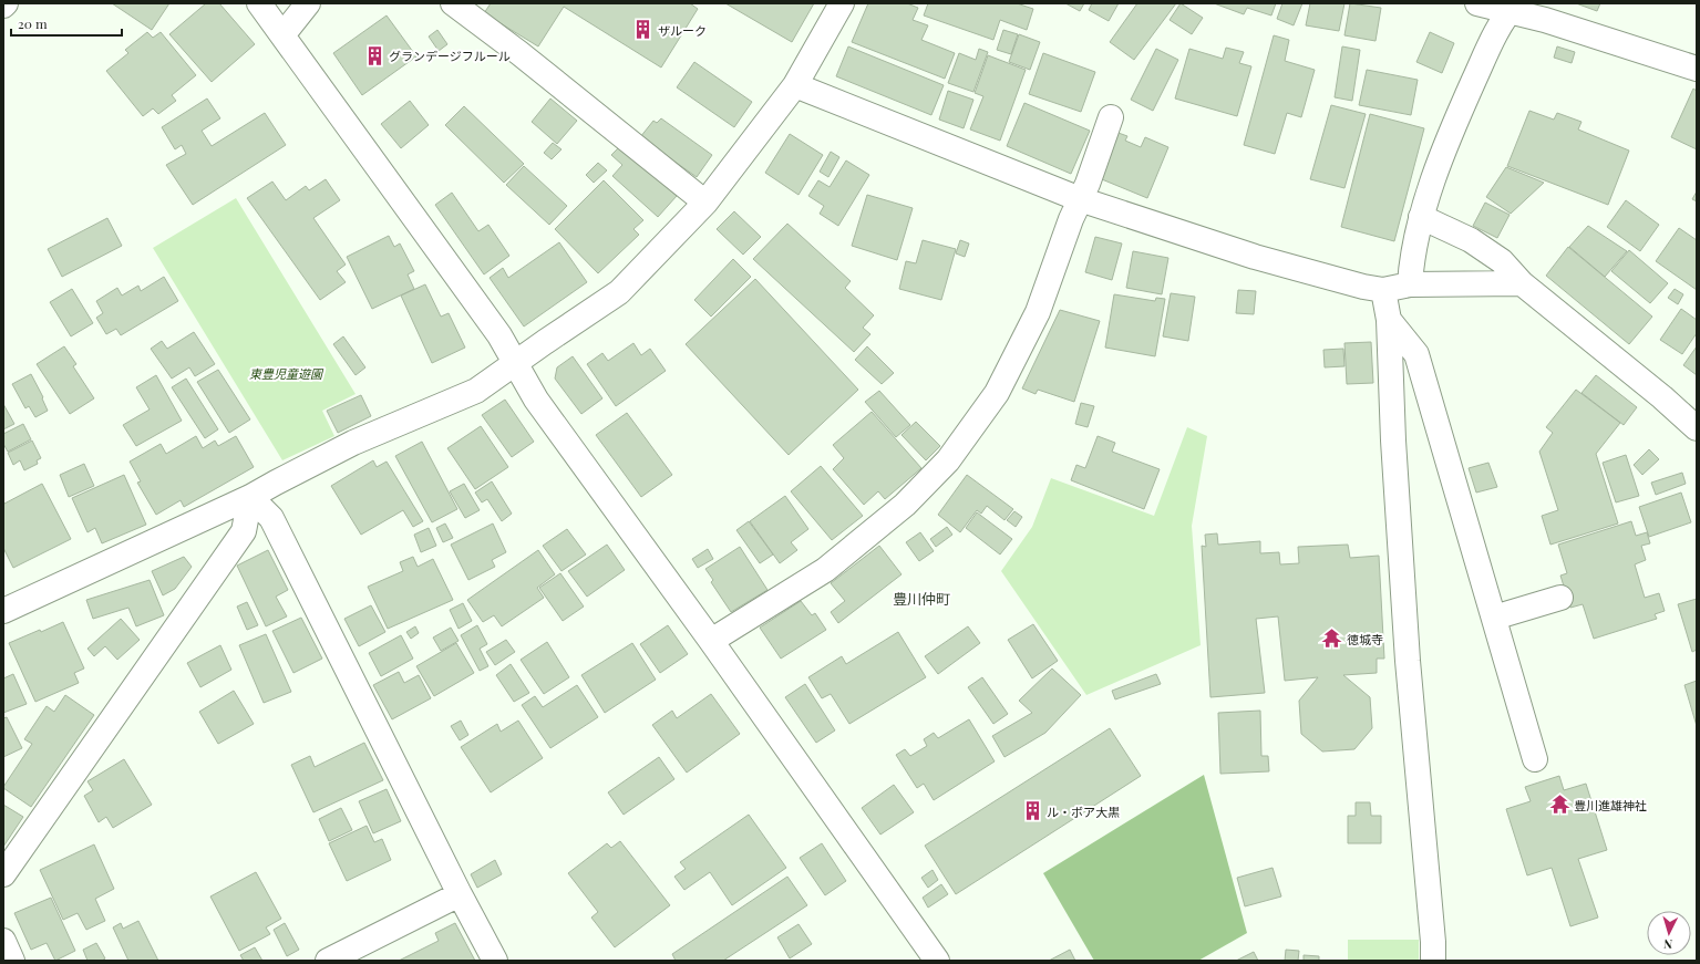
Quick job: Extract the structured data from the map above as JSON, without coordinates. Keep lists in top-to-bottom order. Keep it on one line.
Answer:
{"districts":["豊川仲町"],"parks":["東豊児童遊園"],"places":{"building":["ザルーク","グランデージフルール","ル・ボア大黒"],"temple":["徳城寺","豊川進雄神社"]},"scale_bar":"20 m","north":"bottom"}
